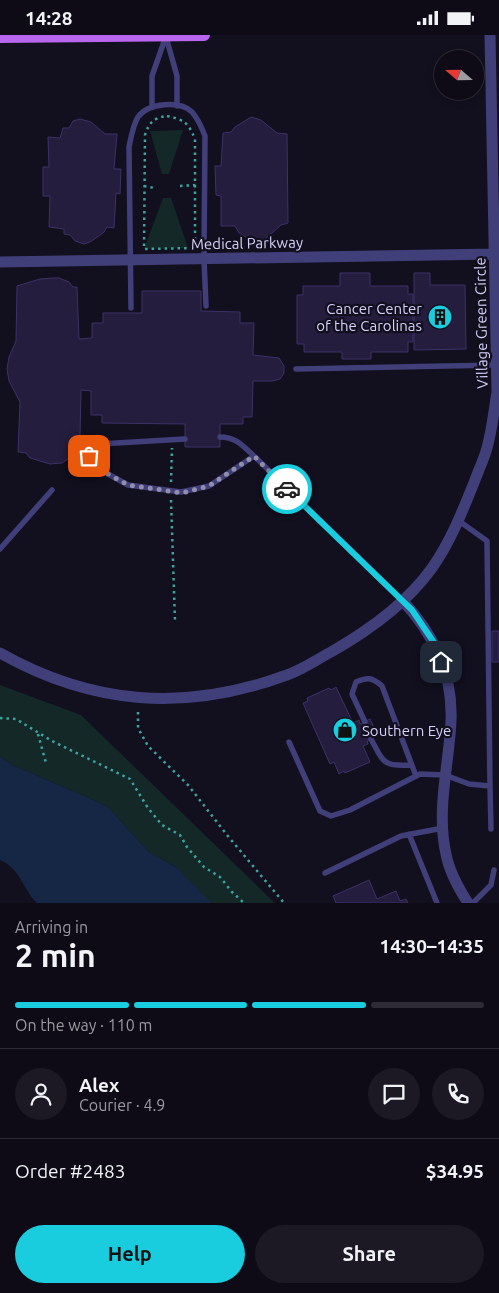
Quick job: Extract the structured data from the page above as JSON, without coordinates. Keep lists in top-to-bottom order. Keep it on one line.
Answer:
{"streets":{"street":["Medical Parkway","Village Green Circle"]},"crossings":[["Medical Parkway","Village Green Circle"]],"places":{"building":["Cancer Center of the Carolinas"],"shop":["Southern Eye"]},"north":"left","page":{"status":"14:28","heading":["2 min","Arriving in","14:30–14:35"],"panel":["Alex","Courier · 4.9","Order #2483","$34.95"],"bar":"On the way · 110 m","buttons":["Help","Share"]}}
